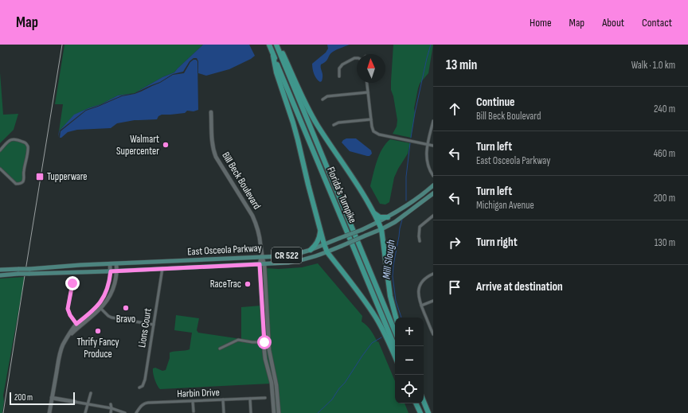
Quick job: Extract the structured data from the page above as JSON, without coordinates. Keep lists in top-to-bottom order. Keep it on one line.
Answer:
{"streets":{"highway":["Florida's Turnpike"],"main road":["East Osceola Parkway","CR 522"],"street":["Bill Beck Boulevard","Lions Court","Harbin Drive"]},"crossings":[["Bill Beck Boulevard","East Osceola Parkway"],["East Osceola Parkway","Lions Court"]],"water":["Mill Slough"],"places":{"other":["Walmart Supercenter","RaceTrac","Bravo","Thrify Fancy Produce"],"transit":["Tupperware"]},"scale_bar":"200 m","north":"top","page":{"header":"Map","nav":["Home","Map","About","Contact"],"heading":["13 min","Walk · 1.0 km"],"list":[["Continue","Bill Beck Boulevard","240 m"],["Turn left","East Osceola Parkway","460 m"],["Turn left","Michigan Avenue","200 m"],["Turn right","130 m"],"Arrive at destination"],"map_buttons":["+","−"],"scale":"200 m"}}
